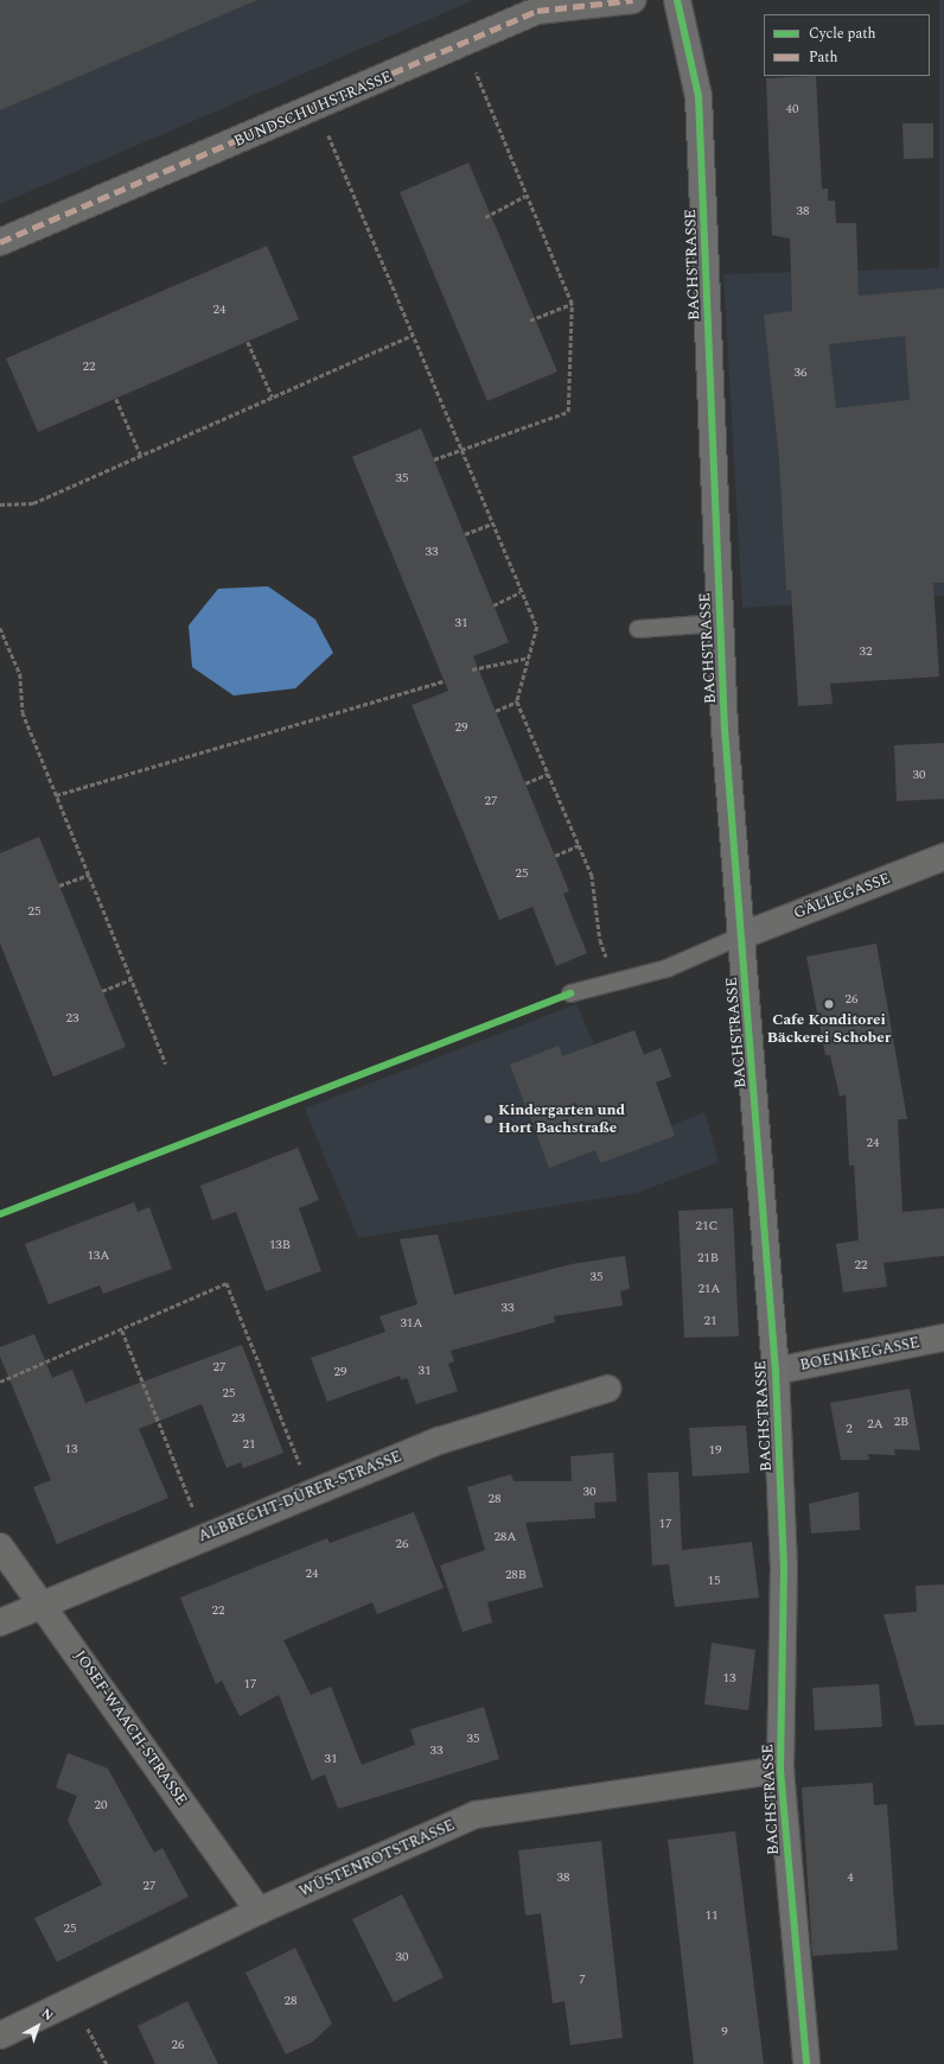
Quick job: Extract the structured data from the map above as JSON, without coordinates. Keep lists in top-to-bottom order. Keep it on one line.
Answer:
{"streets":{"street":["BUNDSCHUHSTRASSE","BACHSTRASSE","GÄLLEGASSE","BOENIKEGASSE","ALBRECHT-DÜRER-STRASSE","JOSEF-WAACH-STRASSE","WÜSTENROTSTRASSE"]},"crossings":[["BACHSTRASSE","GÄLLEGASSE"],["BACHSTRASSE","BOENIKEGASSE"],["BACHSTRASSE","WÜSTENROTSTRASSE"],["ALBRECHT-DÜRER-STRASSE","JOSEF-WAACH-STRASSE"],["JOSEF-WAACH-STRASSE","WÜSTENROTSTRASSE"]],"places":["Cafe Konditorei Bäckerei Schober","Kindergarten und Hort Bachstraße"],"house_numbers":["40","38","24","22","36","35","33","31","32","29","30","27","25","25","26","23","24","21C","13B","13A","21B","22","35","21A","33","21","31A","27","31","29","25","23","2B","2A","2","21","13","19","30","28","17","28A","26","24","28B","15","22","13","17","35","33","31","20","38","4","27","11","25","30","7","28","9","26"],"legend":["Cycle path","Path"],"north":"top right"}
